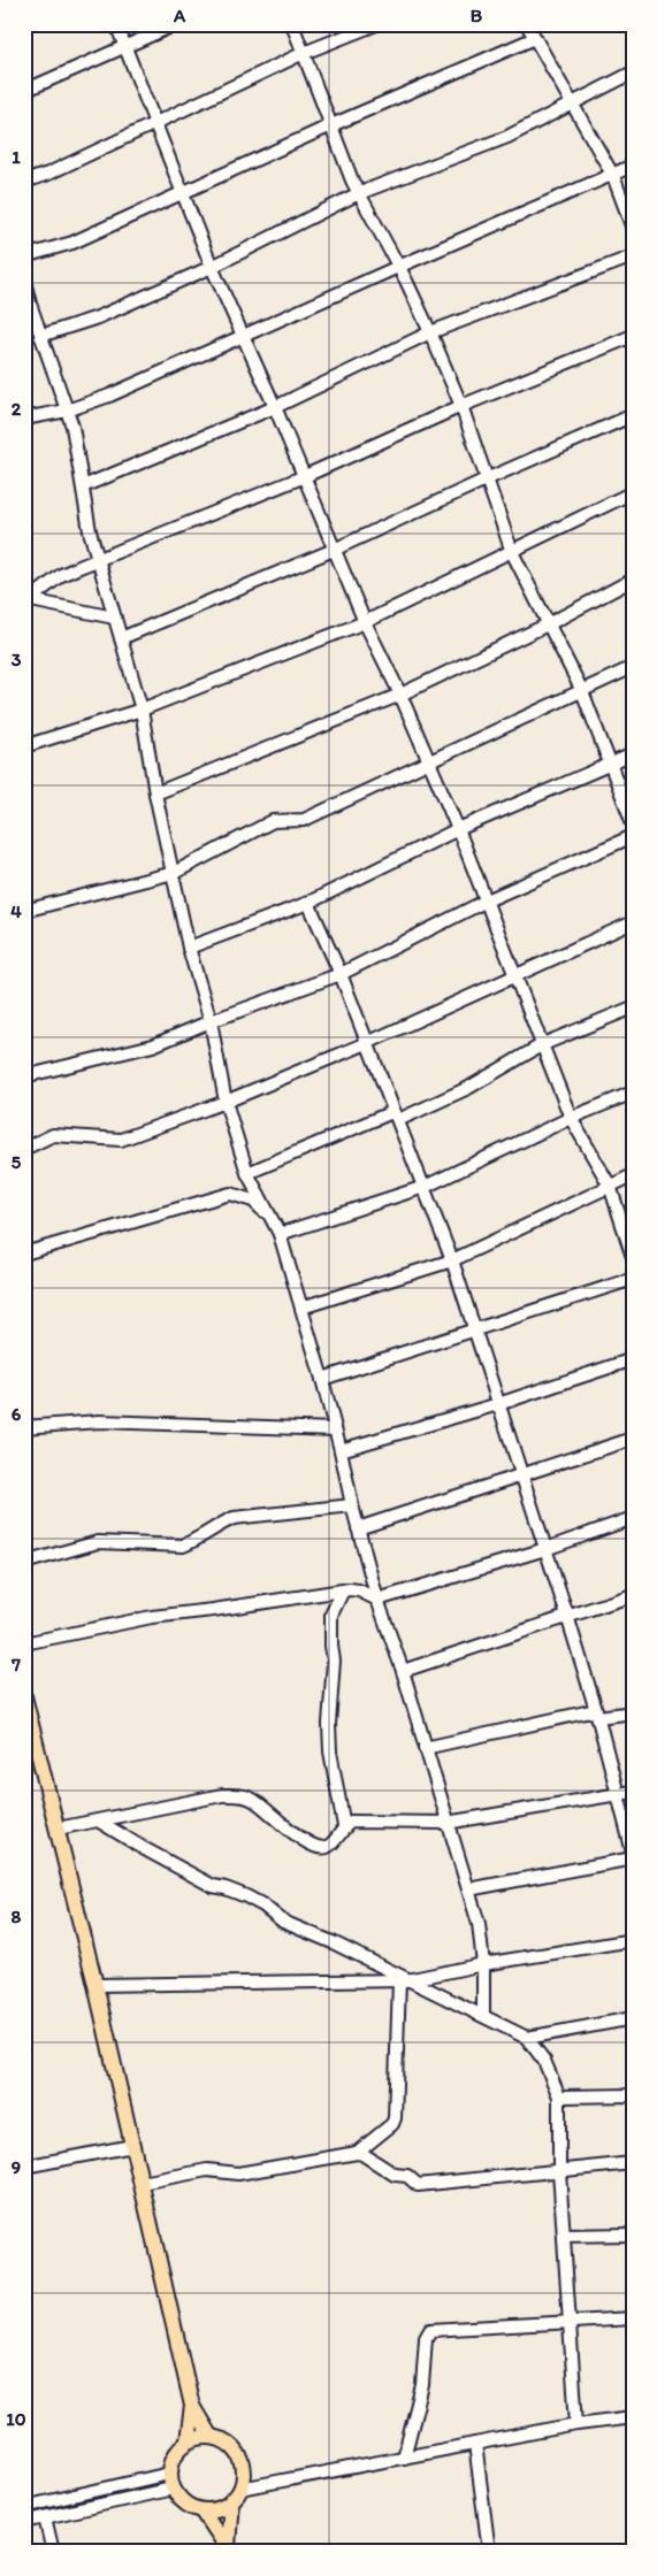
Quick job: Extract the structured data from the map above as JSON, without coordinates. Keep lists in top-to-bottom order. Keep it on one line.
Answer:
{"grid":{"columns":["A","B"],"rows":["1","2","3","4","5","6","7","8","9","10"]}}
